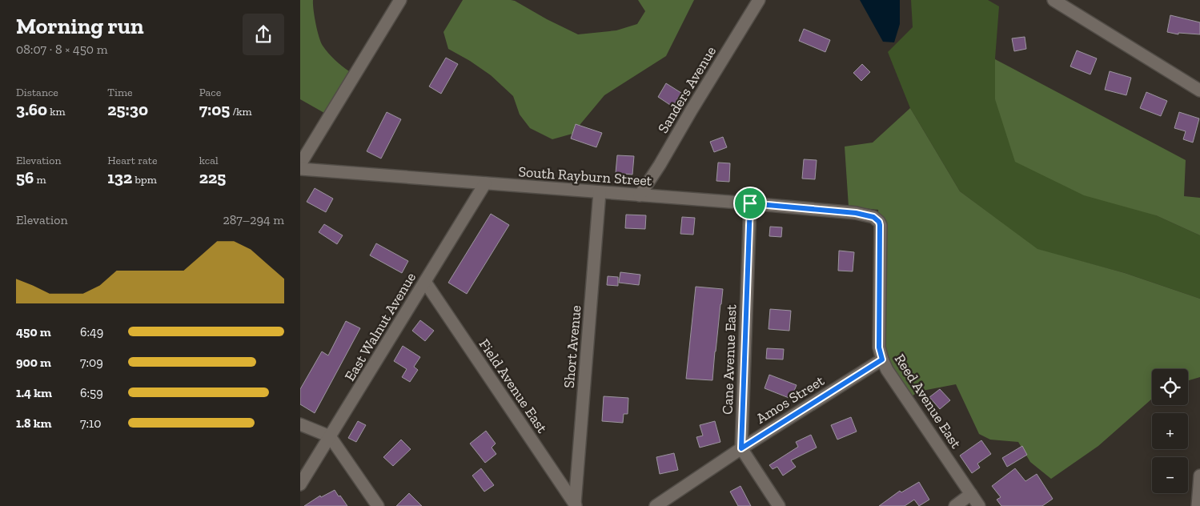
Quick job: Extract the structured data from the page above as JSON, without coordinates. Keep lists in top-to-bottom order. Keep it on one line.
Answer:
{"streets":{"street":["Sanders Avenue","South Rayburn Street","East Walnut Avenue","Short Avenue","Cane Avenue East","Field Avenue East","Amos Street","Reed Avenue East"]},"crossings":[["Sanders Avenue","South Rayburn Street"],["South Rayburn Street","East Walnut Avenue"],["South Rayburn Street","Short Avenue"],["South Rayburn Street","Cane Avenue East"],["South Rayburn Street","Reed Avenue East"],["East Walnut Avenue","Field Avenue East"],["Short Avenue","Field Avenue East"],["Cane Avenue East","Amos Street"],["Amos Street","Reed Avenue East"]],"page":{"heading":["Morning run","08:07 · 8 × 450 m"],"stats":[["Distance","3.60 km"],["Time","25:30"],["Pace","7:05 /km"],["Elevation","56 m"],["Heart rate","132 bpm"],["kcal","225"]],"chart":["Elevation","287–294 m"],"list":[{"name":"450 m","note":"6:49"},{"name":"900 m","note":"7:09"},{"name":"1.4 km","note":"6:59"},{"name":"1.8 km","note":"7:10"}],"map_buttons":["+","−"]}}
